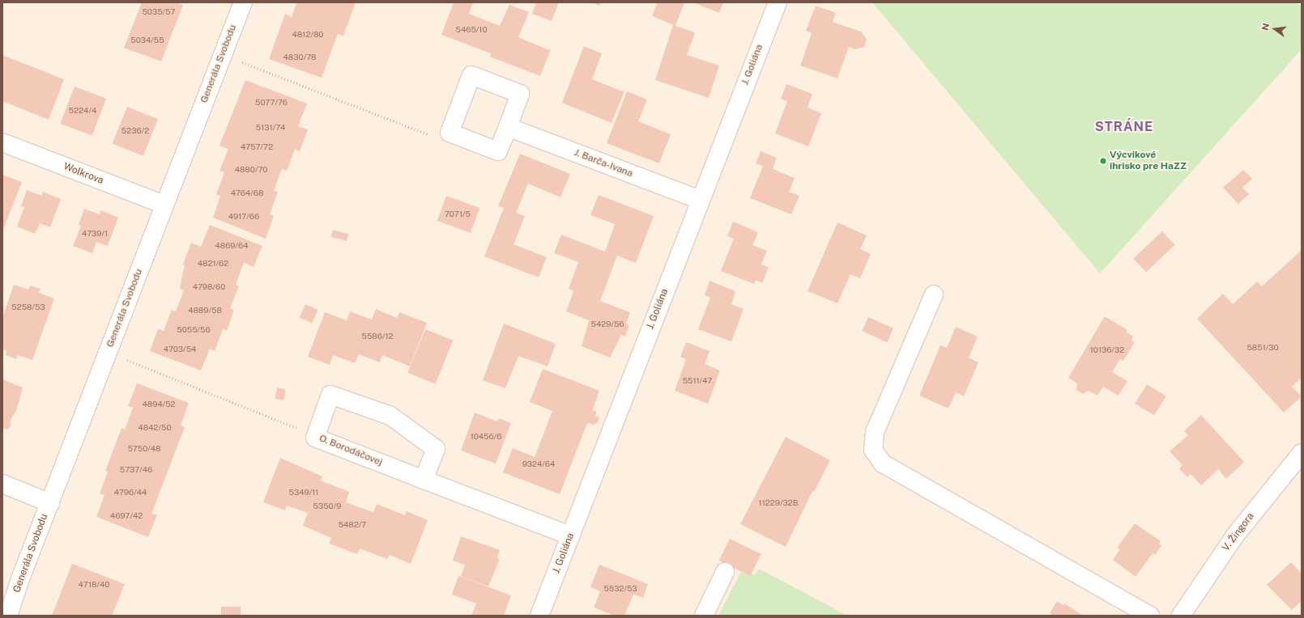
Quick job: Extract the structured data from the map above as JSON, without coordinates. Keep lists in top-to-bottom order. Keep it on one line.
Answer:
{"streets":{"street":["Generála Svobodu","J. Goliána","J. Barča-Ivana","Wolkrova","O. Borodáčovej","V. Žingora"]},"crossings":[["Generála Svobodu","Wolkrova"],["J. Goliána","J. Barča-Ivana"],["J. Goliána","O. Borodáčovej"]],"districts":["STRÁNE"],"places":["Výcvikové ihrisko pre HaZZ"],"house_numbers":["5035/57","5465/10","4812/80","5034/55","4830/78","5077/76","5224/4","5131/74","5236/2","4757/72","4880/70","4764/68","7071/5","4917/66","4739/1","4869/64","4821/62","4798/60","5258/53","4889/58","5429/56","5055/56","5586/12","5851/30","4703/54","10136/32","5511/47","4894/52","4842/50","10456/6","5750/48","9324/64","5737/46","4796/44","5349/11","11229/32B","5350/9","4697/42","5482/7","4718/40","5532/53"],"north":"left"}
